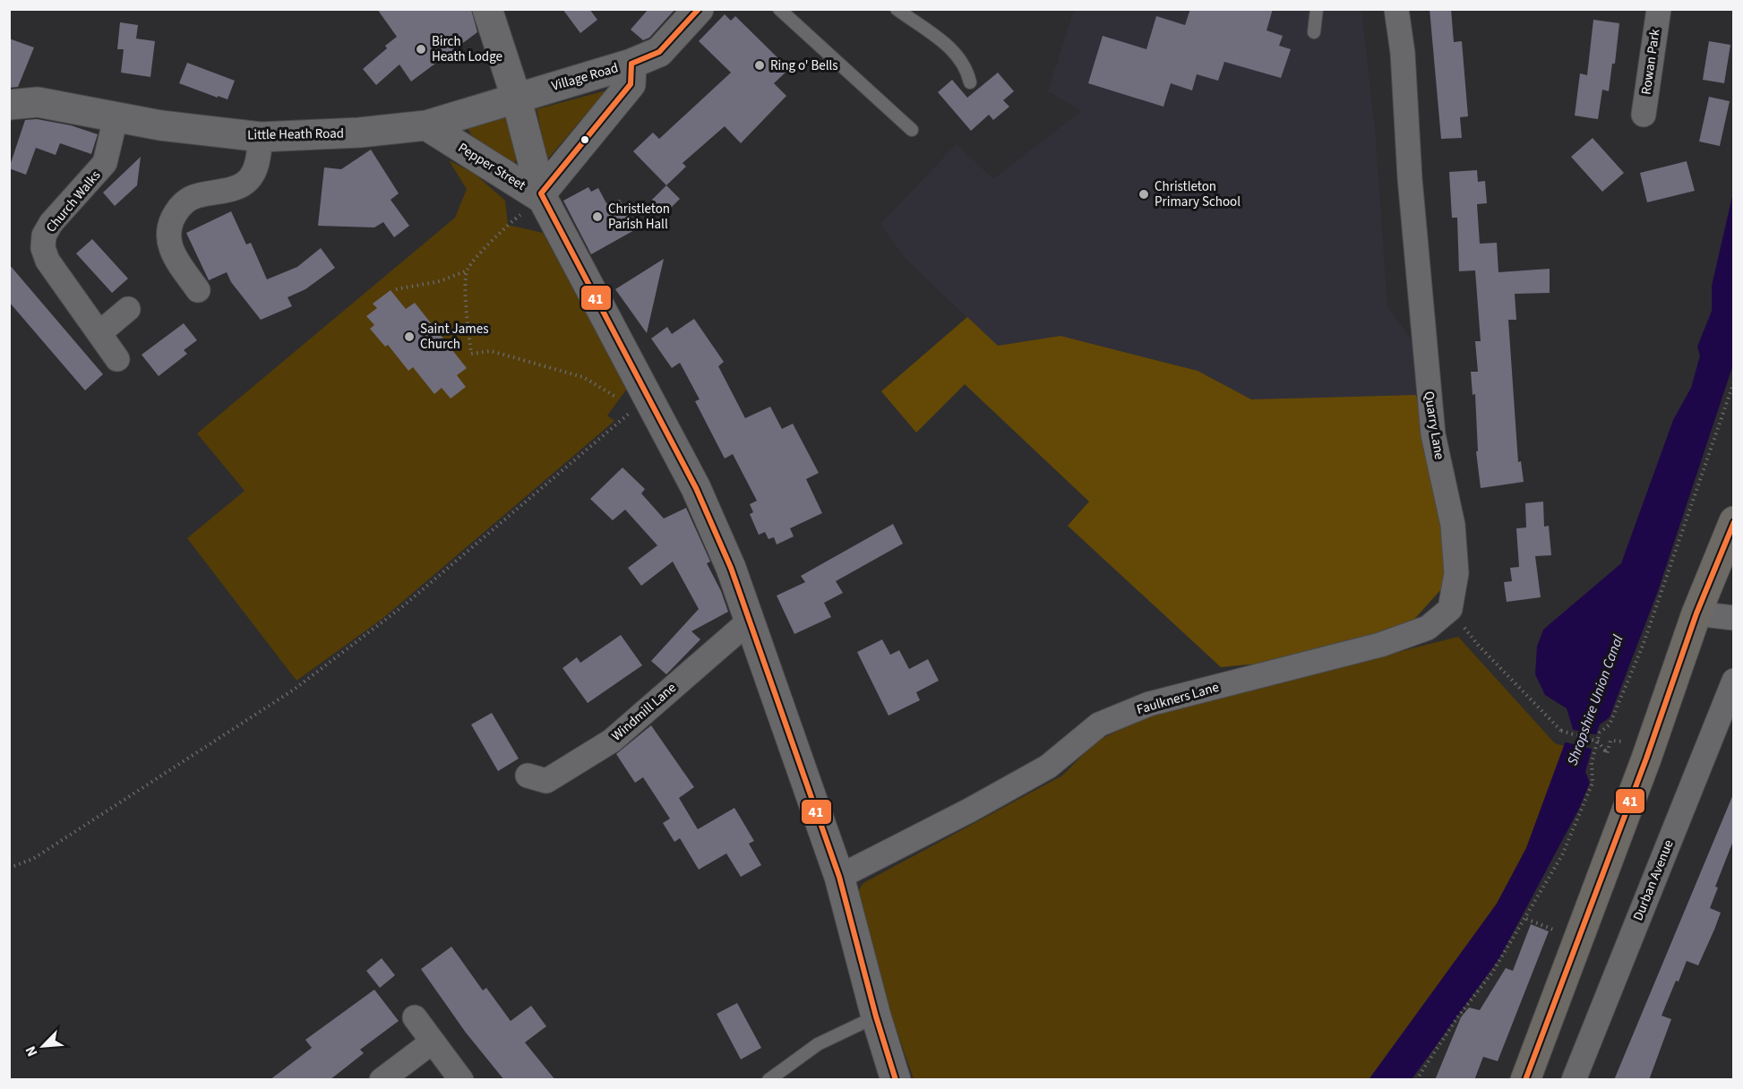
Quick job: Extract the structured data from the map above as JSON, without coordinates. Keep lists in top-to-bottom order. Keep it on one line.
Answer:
{"streets":{"street":["Rowan Park","Village Road","Little Heath Road","Pepper Street","Church Walks","Quarry Lane","Faulkners Lane","Windmill Lane","Durban Avenue"]},"crossings":[["Village Road","Little Heath Road"],["Village Road","Pepper Street"],["Little Heath Road","Pepper Street"],["Little Heath Road","Church Walks"],["Pepper Street","Faulkners Lane"],["Pepper Street","Windmill Lane"],["Quarry Lane","Faulkners Lane"]],"water":["Shropshire Union Canal"],"places":["Birch Heath Lodge","Ring o' Bells","Christleton Primary School","Christleton Parish Hall","Saint James Church"],"lines":["transit line 41"],"north":"bottom left"}
